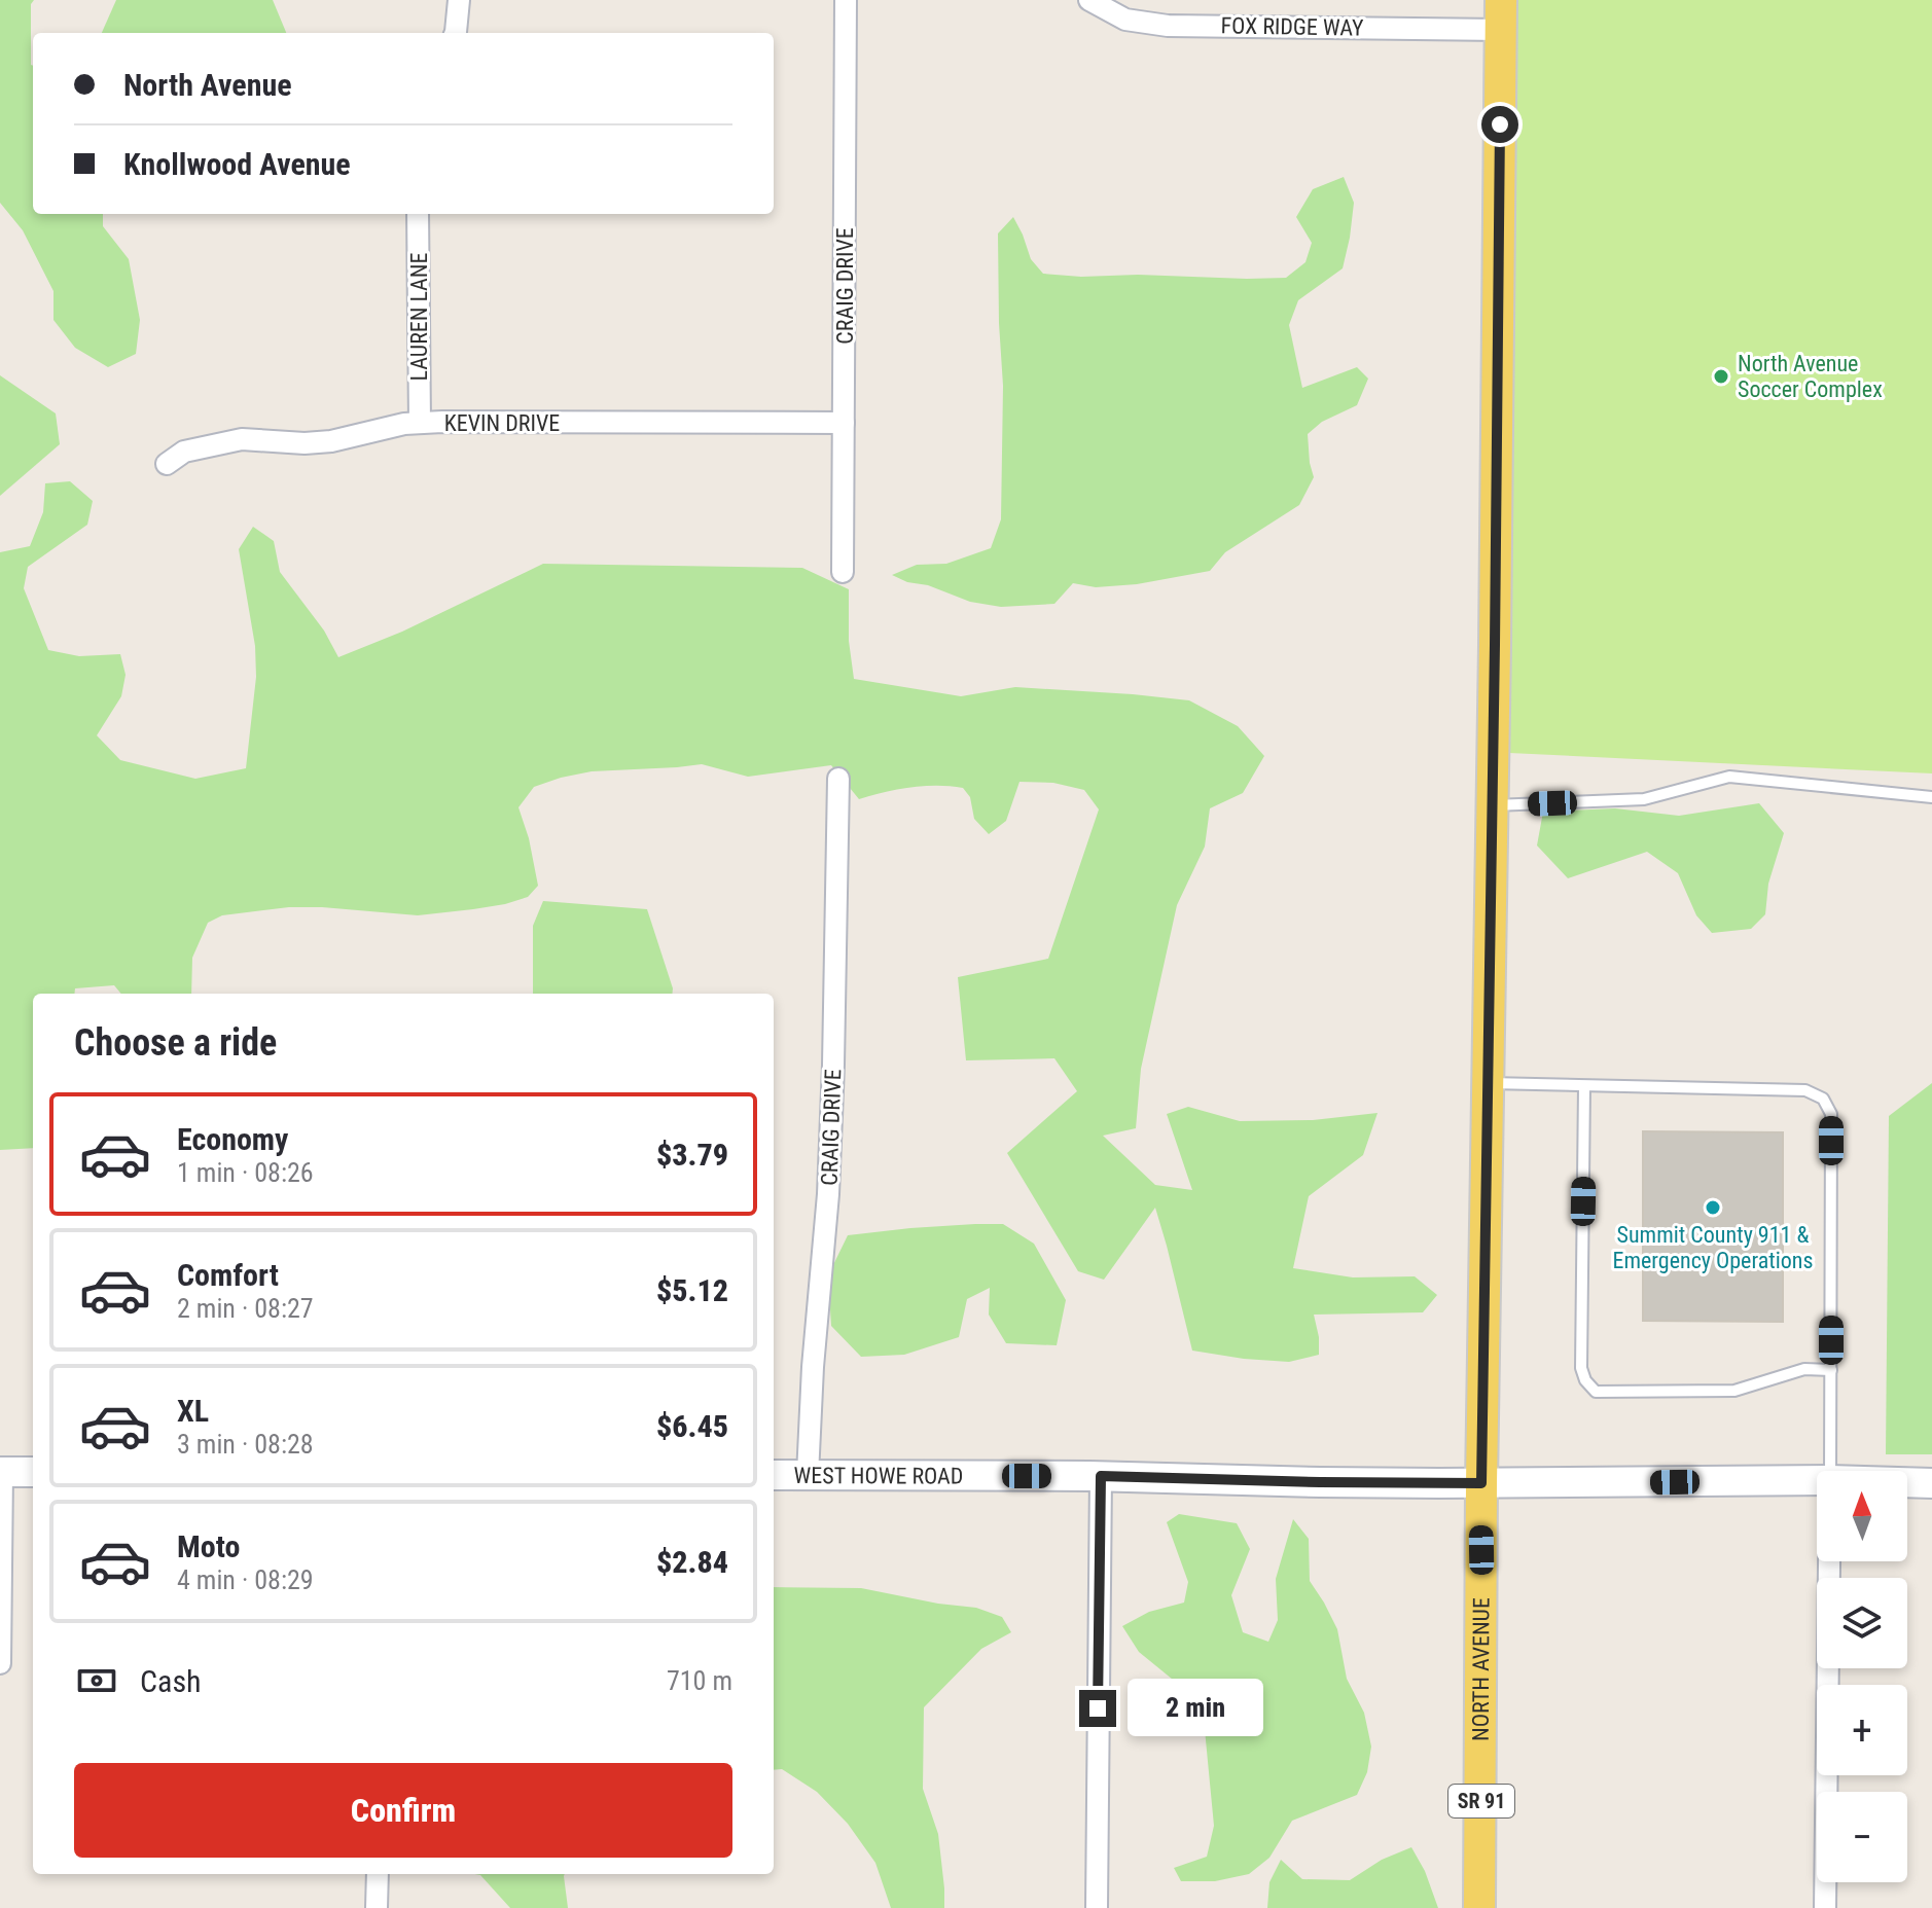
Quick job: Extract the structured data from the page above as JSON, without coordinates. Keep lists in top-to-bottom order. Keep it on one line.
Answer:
{"streets":{"main road":["WEST HOWE ROAD","NORTH AVENUE","SR 91"],"street":["FOX RIDGE WAY","CRAIG DRIVE","LAUREN LANE","KEVIN DRIVE"]},"crossings":[["FOX RIDGE WAY","NORTH AVENUE"],["CRAIG DRIVE","KEVIN DRIVE"],["CRAIG DRIVE","WEST HOWE ROAD"],["LAUREN LANE","KEVIN DRIVE"],["WEST HOWE ROAD","NORTH AVENUE"]],"places":["North Avenue Soccer Complex","Summit County 911 & Emergency Operations"],"north":"top","page":{"banner":["North Avenue","Knollwood Avenue"],"heading":"Choose a ride","list":[{"name":"Economy","note":"1 min · 08:26","value":"$3.79"},{"name":"Comfort","note":"2 min · 08:27","value":"$5.12"},{"name":"XL","note":"3 min · 08:28","value":"$6.45"},{"name":"Moto","note":"4 min · 08:29","value":"$2.84"}],"map_buttons":["+","−"],"pay":["Cash","710 m"],"bubble":"2 min","buttons":"Confirm"}}
